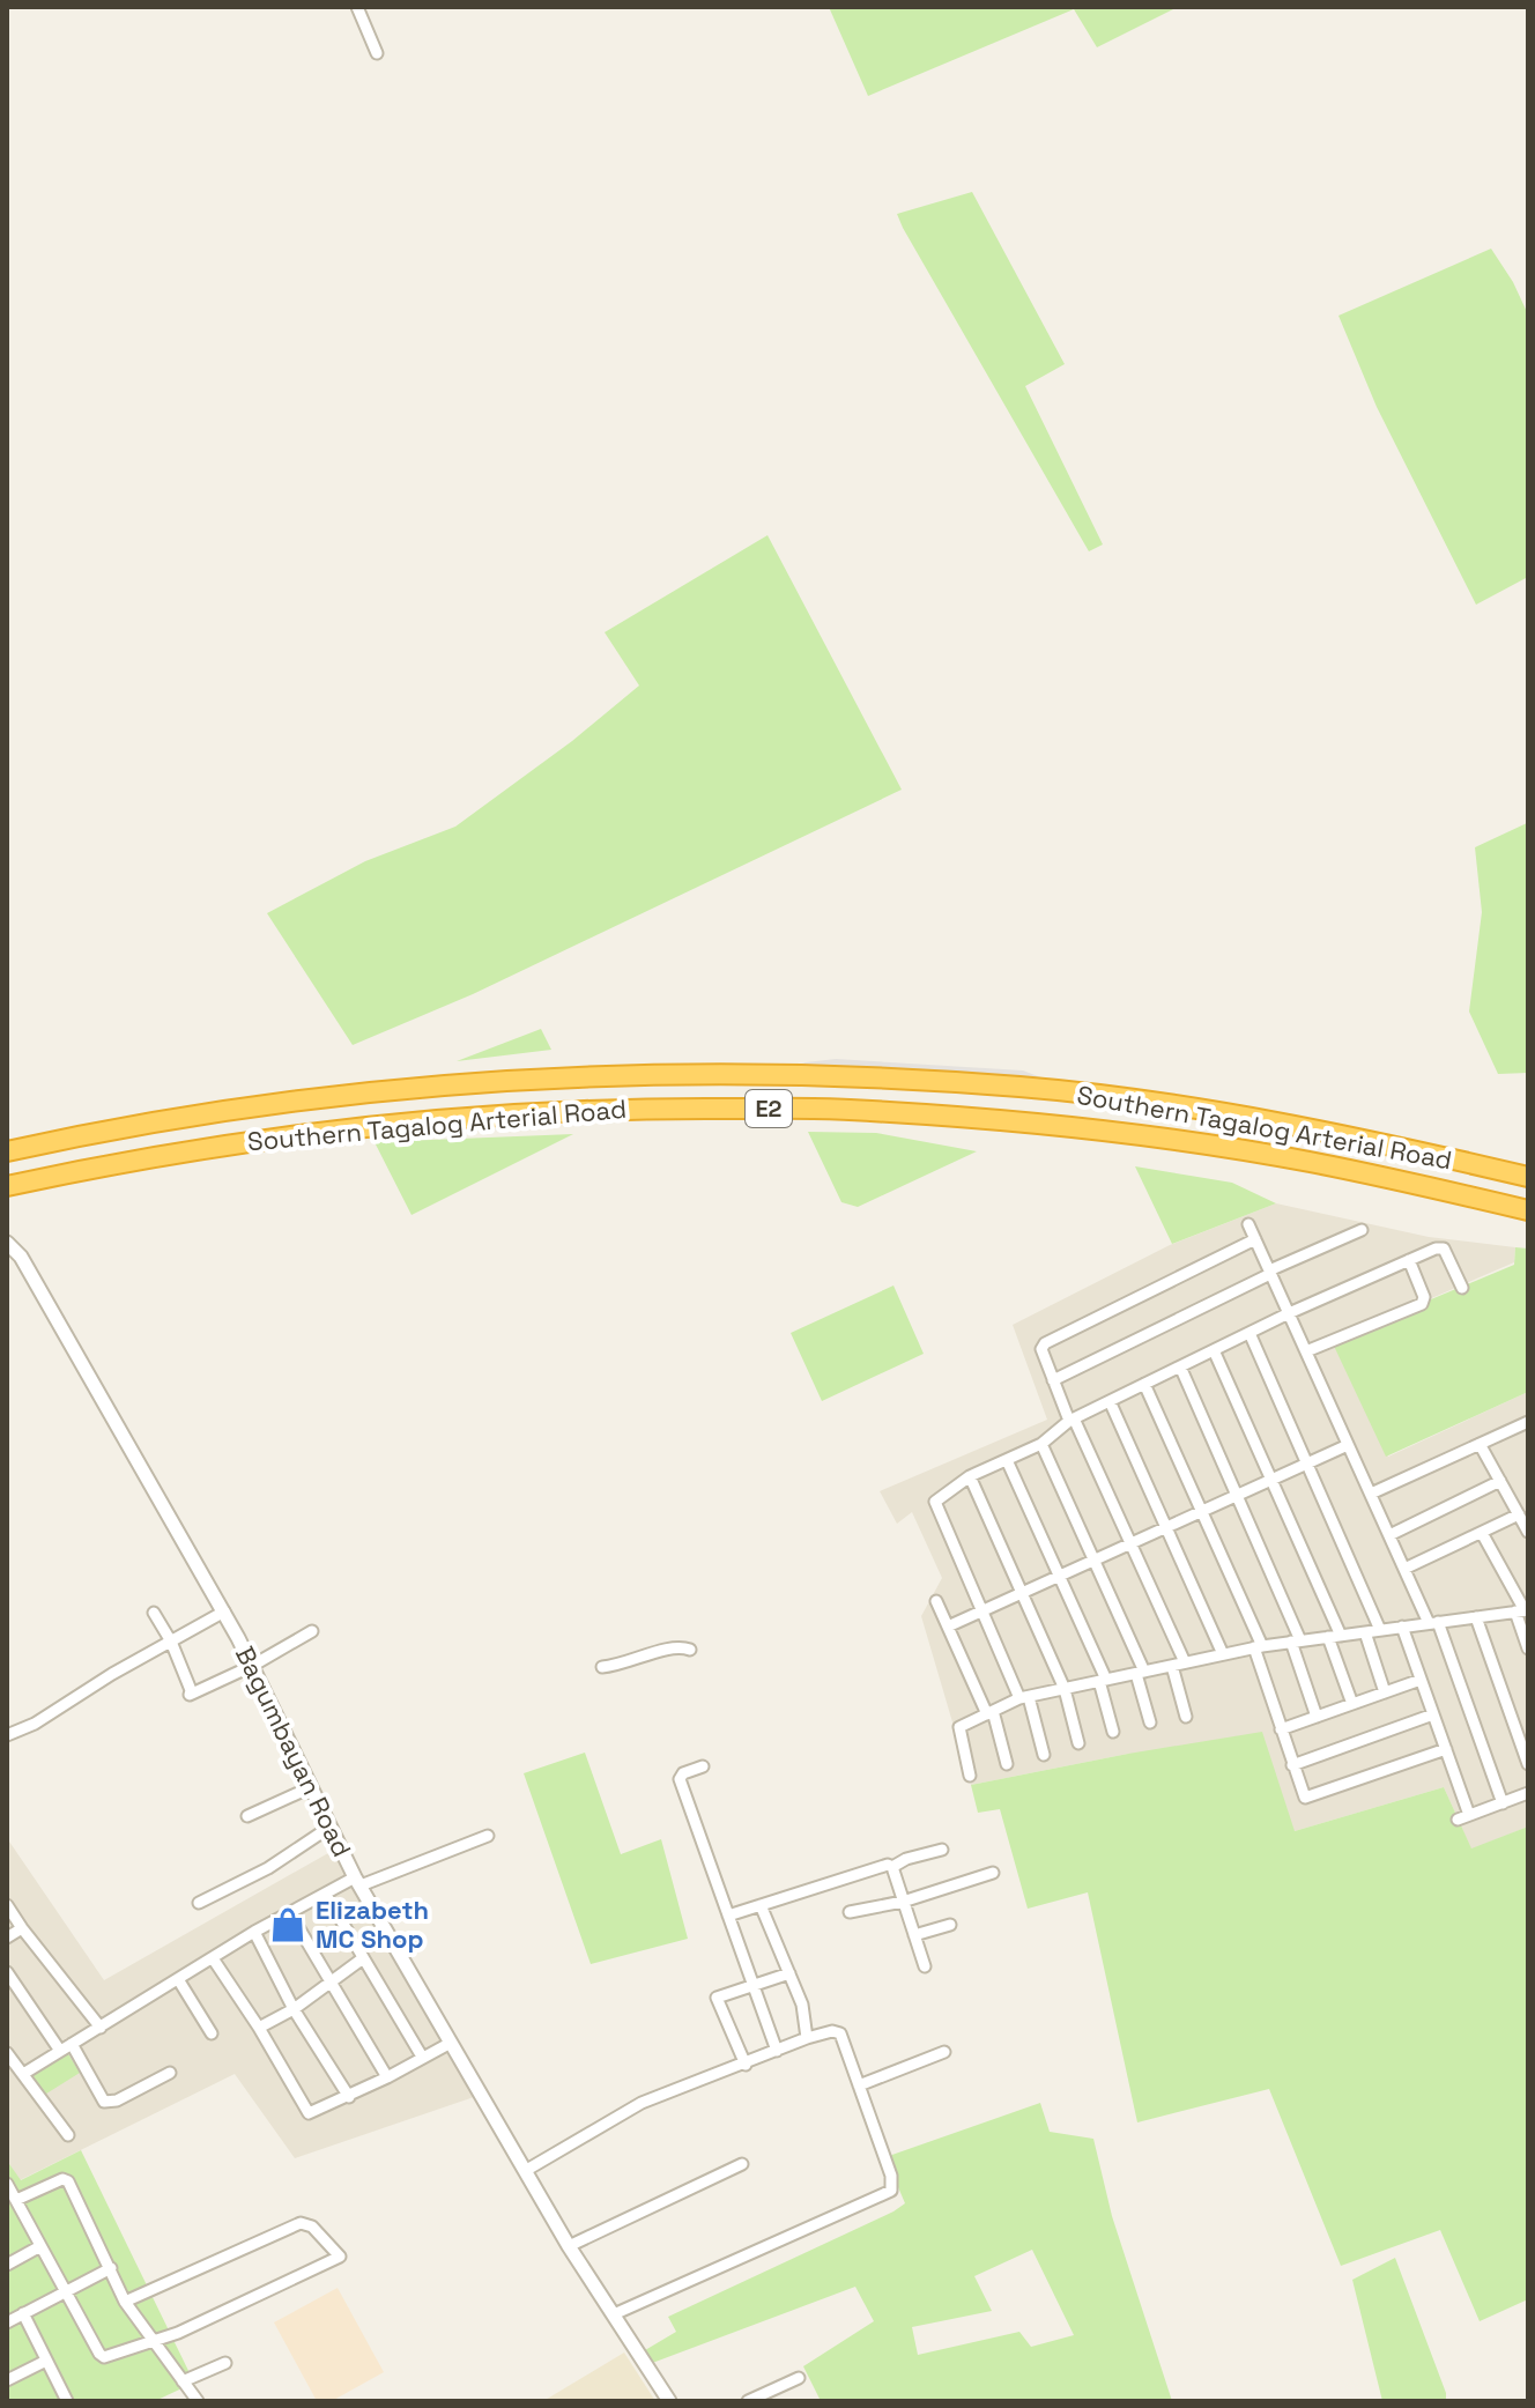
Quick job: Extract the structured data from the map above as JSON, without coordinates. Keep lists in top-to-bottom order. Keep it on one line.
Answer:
{"streets":{"highway":["E2","Southern Tagalog Arterial Road"],"street":["Bagumbayan Road"]},"places":{"shop":["Elizabeth MC Shop"]}}
